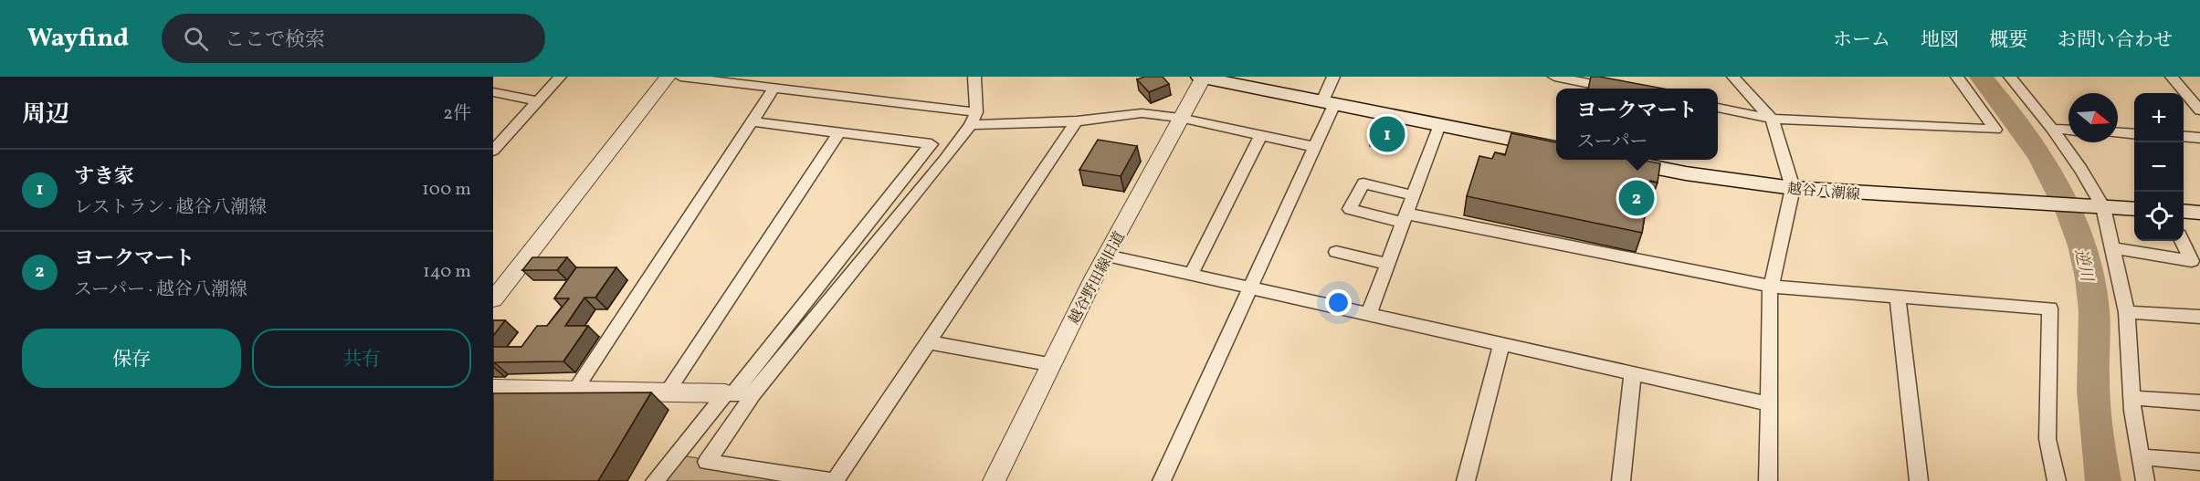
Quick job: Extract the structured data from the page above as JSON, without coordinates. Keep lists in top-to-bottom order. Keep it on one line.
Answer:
{"streets":{"main road":["越谷八潮線"],"street":["越谷野田線旧道"]},"water":["逆川"],"north":"right","page":{"header":"Wayfind","search":"ここで検索","nav":["ホーム","地図","概要","お問い合わせ"],"heading":["周辺","2件"],"popup":["ヨークマート","スーパー"],"map_buttons":["+","−"],"pins":["1","2"],"list":[{"mark":"1","name":"すき家","note":"レストラン · 越谷八潮線","value":"100 m"},{"mark":"2","name":"ヨークマート","note":"スーパー · 越谷八潮線","value":"140 m"}],"buttons":["保存","共有"]}}
